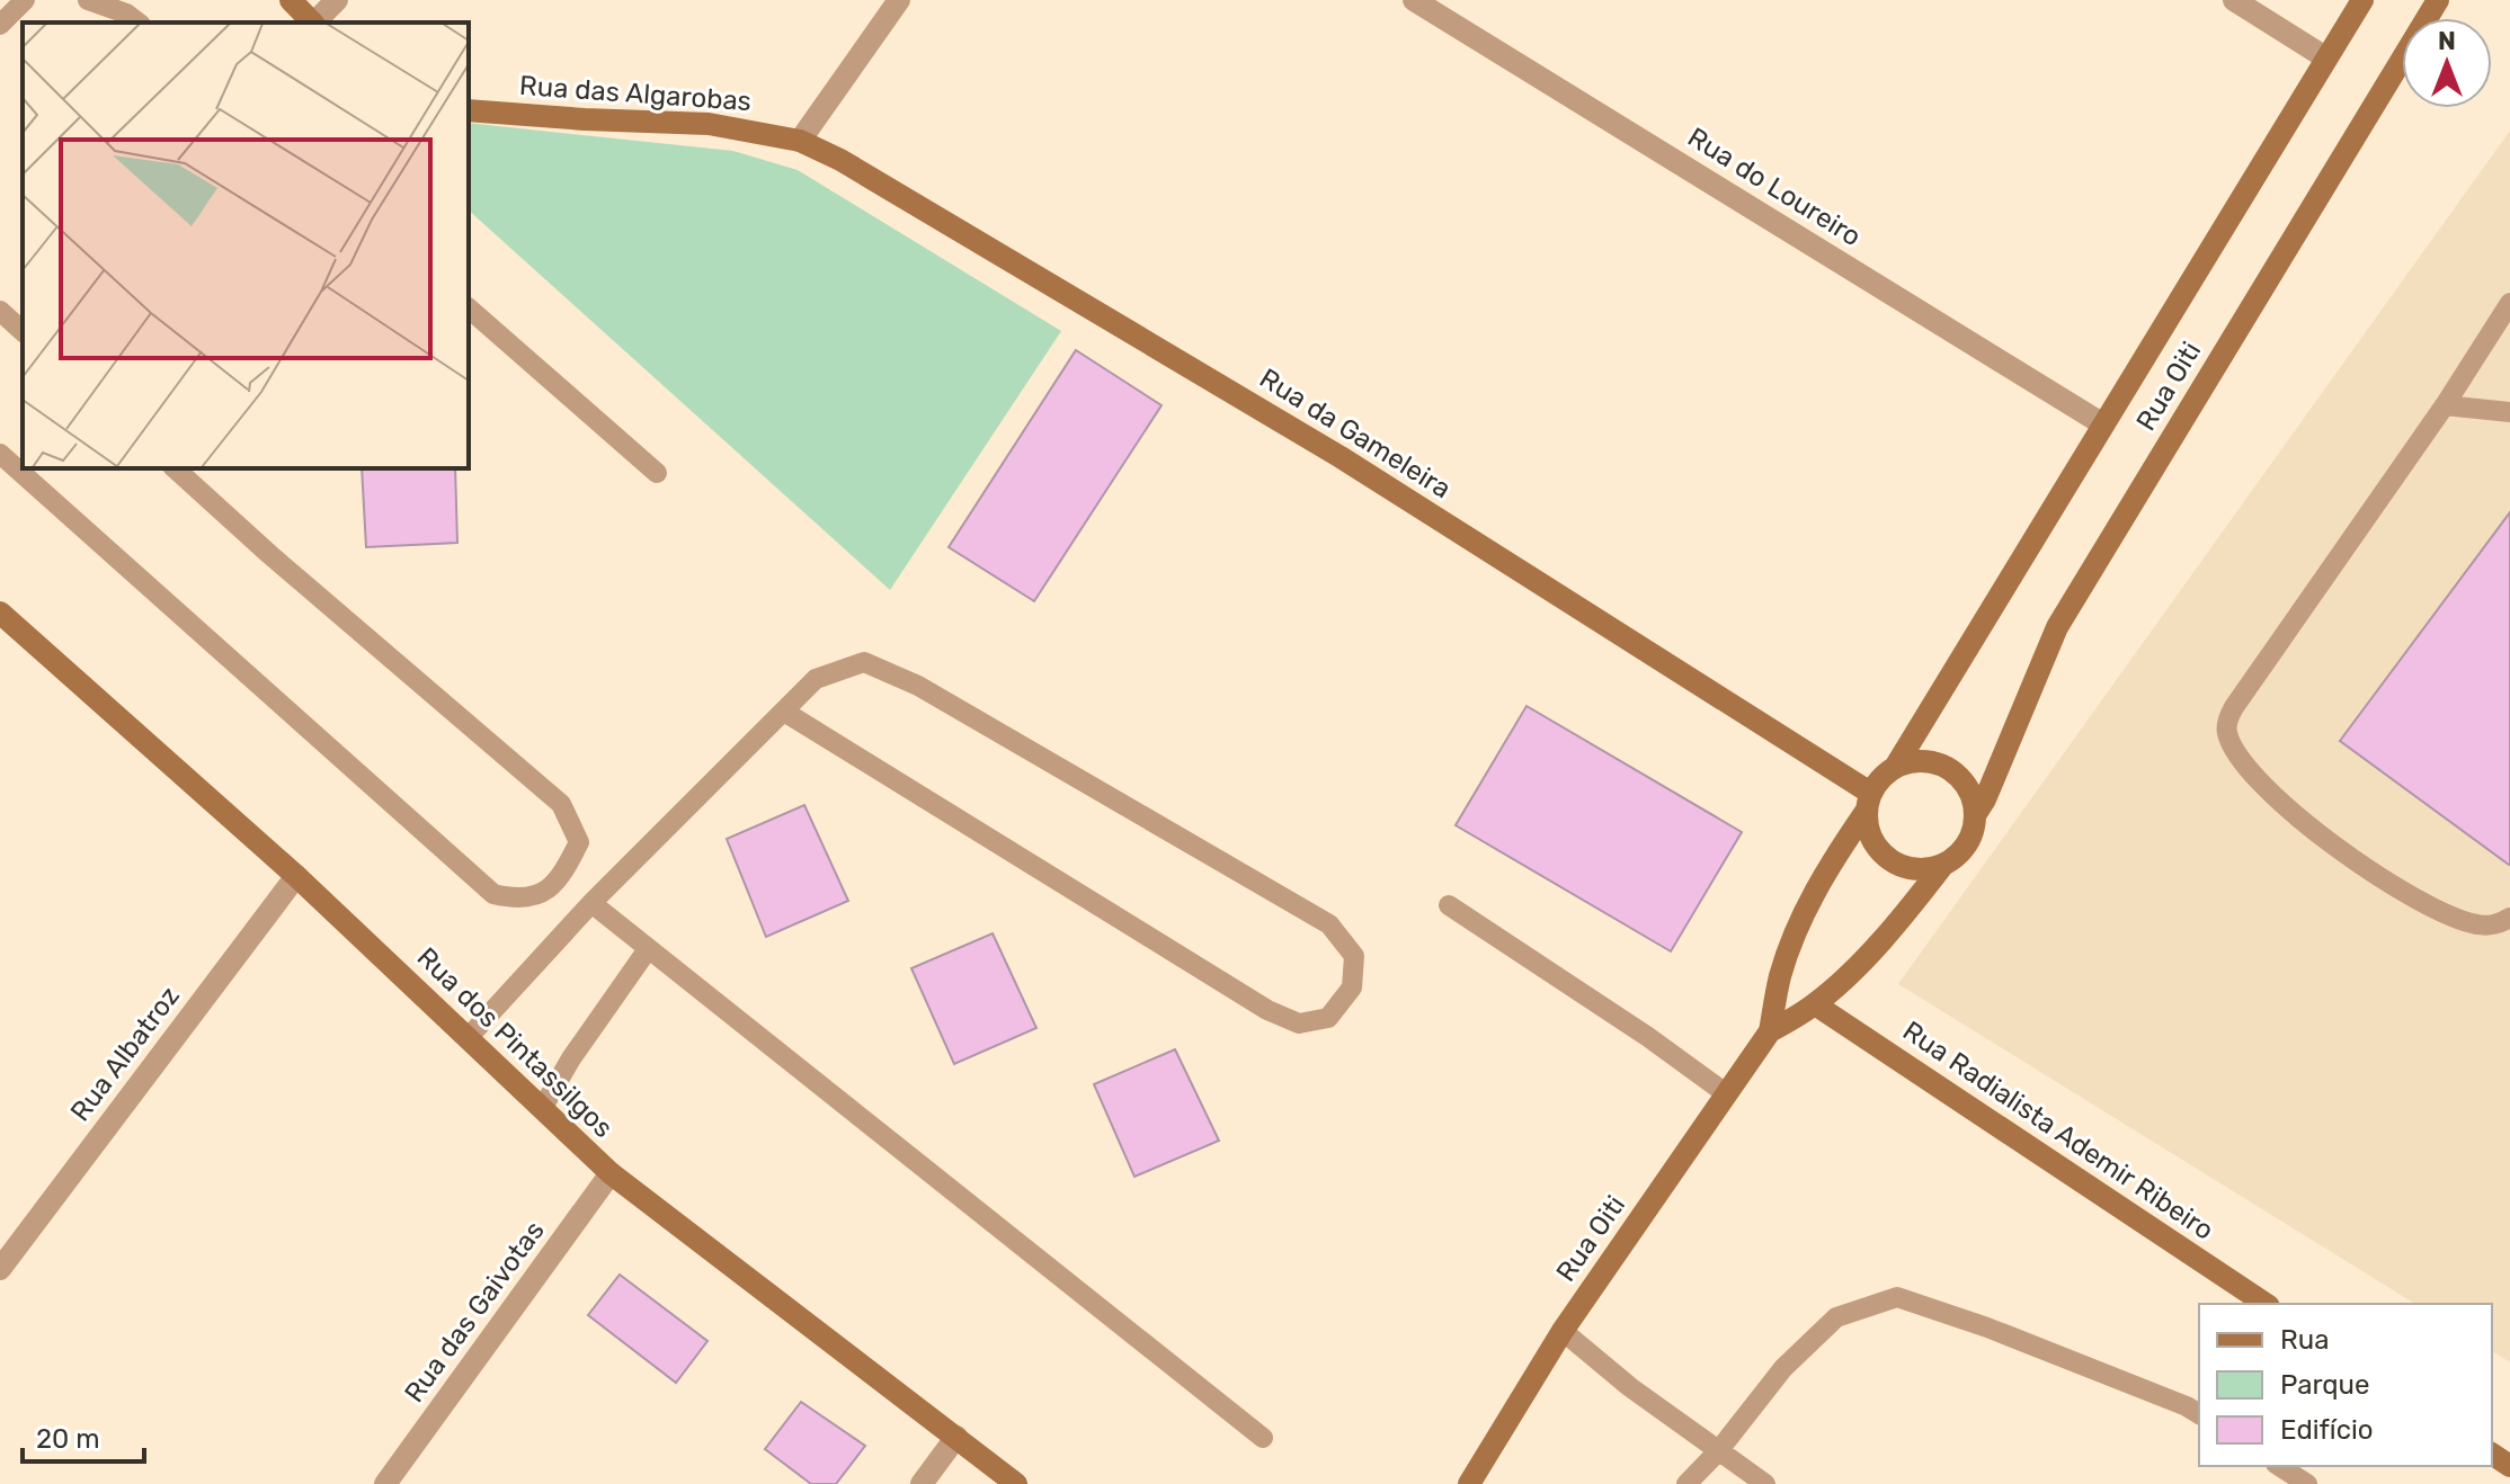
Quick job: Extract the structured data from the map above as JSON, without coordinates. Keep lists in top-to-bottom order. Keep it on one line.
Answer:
{"streets":{"street":["Rua das Algarobas","Rua do Loureiro","Rua Oiti","Rua da Gameleira","Rua dos Pintassilgos","Rua Albatroz","Rua Radialista Ademir Ribeiro","Rua das Gaivotas"]},"crossings":[["Rua das Algarobas","Rua da Gameleira"],["Rua do Loureiro","Rua Oiti"],["Rua Oiti","Rua da Gameleira"],["Rua Oiti","Rua Radialista Ademir Ribeiro"],["Rua dos Pintassilgos","Rua Albatroz"],["Rua dos Pintassilgos","Rua das Gaivotas"]],"legend":["Rua","Parque","Edifício"],"scale_bar":"20 m","north":"top"}
